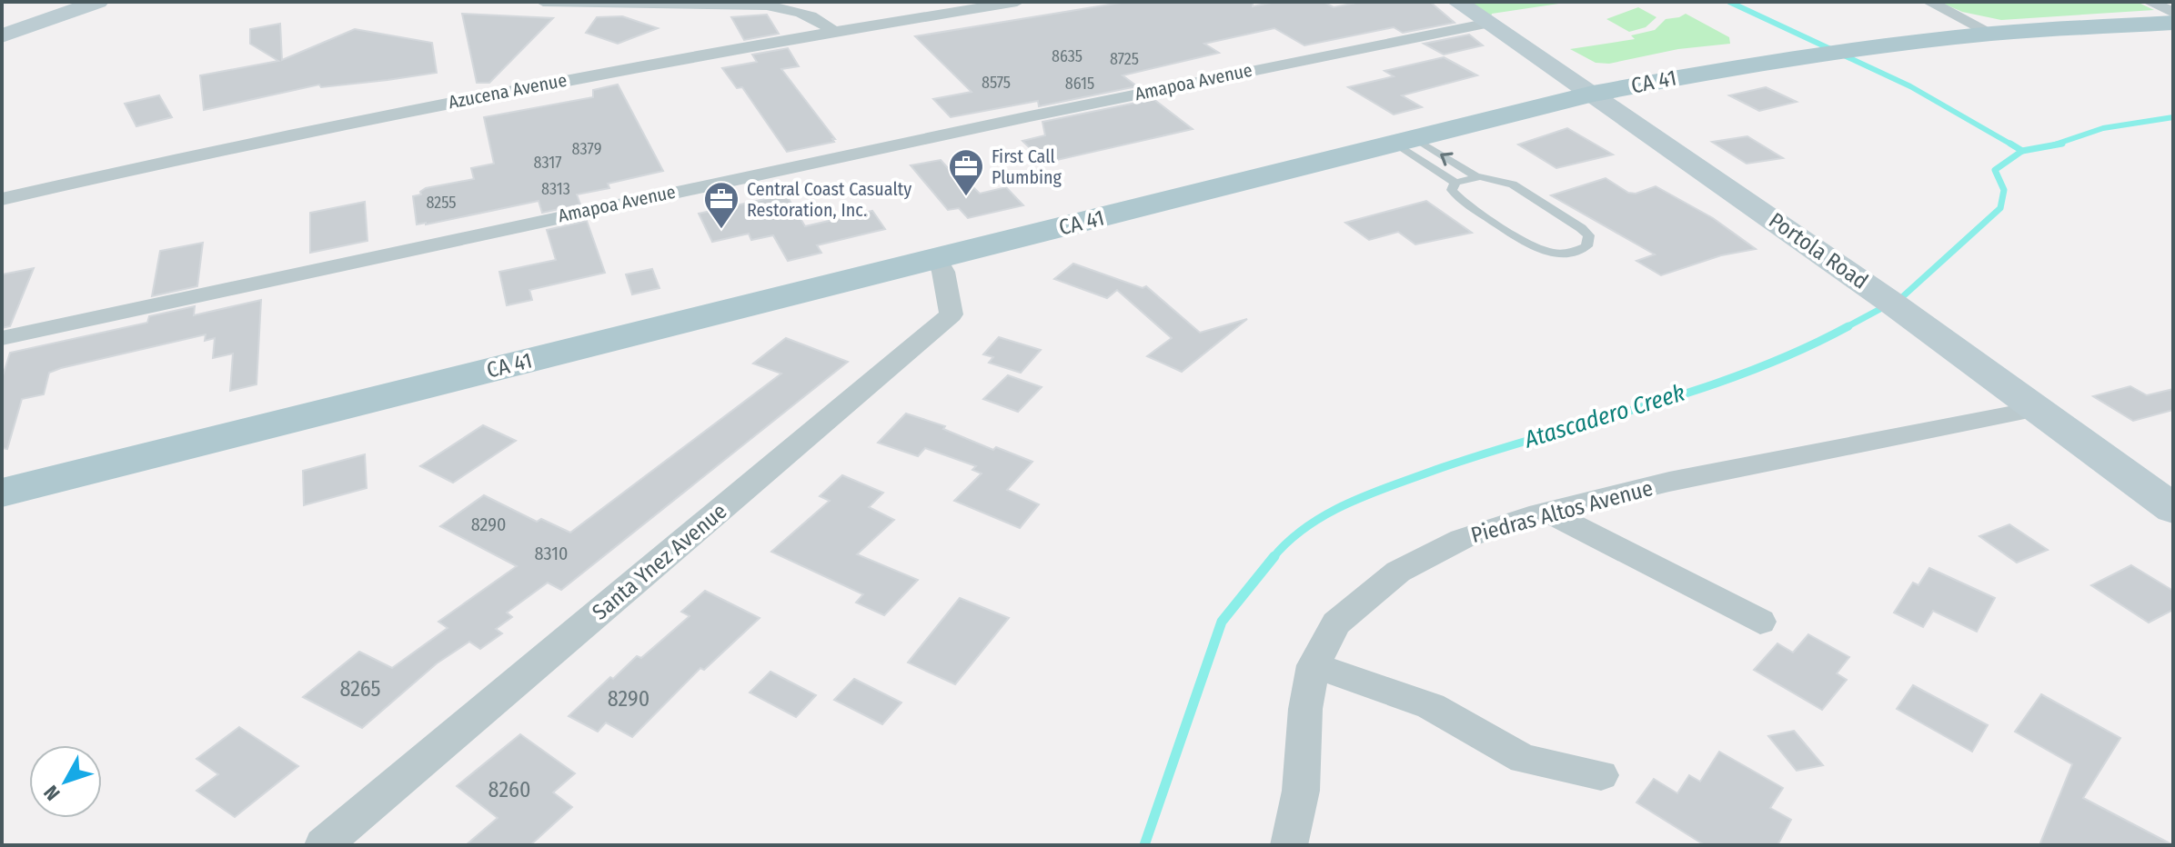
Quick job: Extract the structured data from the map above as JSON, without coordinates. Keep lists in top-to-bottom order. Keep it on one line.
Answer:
{"streets":{"main road":["CA 41"],"street":["Amapoa Avenue","Azucena Avenue","Portola Road","Piedras Altos Avenue","Santa Ynez Avenue"]},"crossings":[["Amapoa Avenue","Portola Road"],["CA 41","Portola Road"],["CA 41","Santa Ynez Avenue"],["Portola Road","Piedras Altos Avenue"]],"water":["Atascadero Creek"],"places":{"office":["First Call Plumbing","Central Coast Casualty Restoration, Inc."]},"house_numbers":["8635","8725","8575","8615","8379","8317","8313","8255","8290","8310","8265","8290","8260"],"north":"bottom left"}
